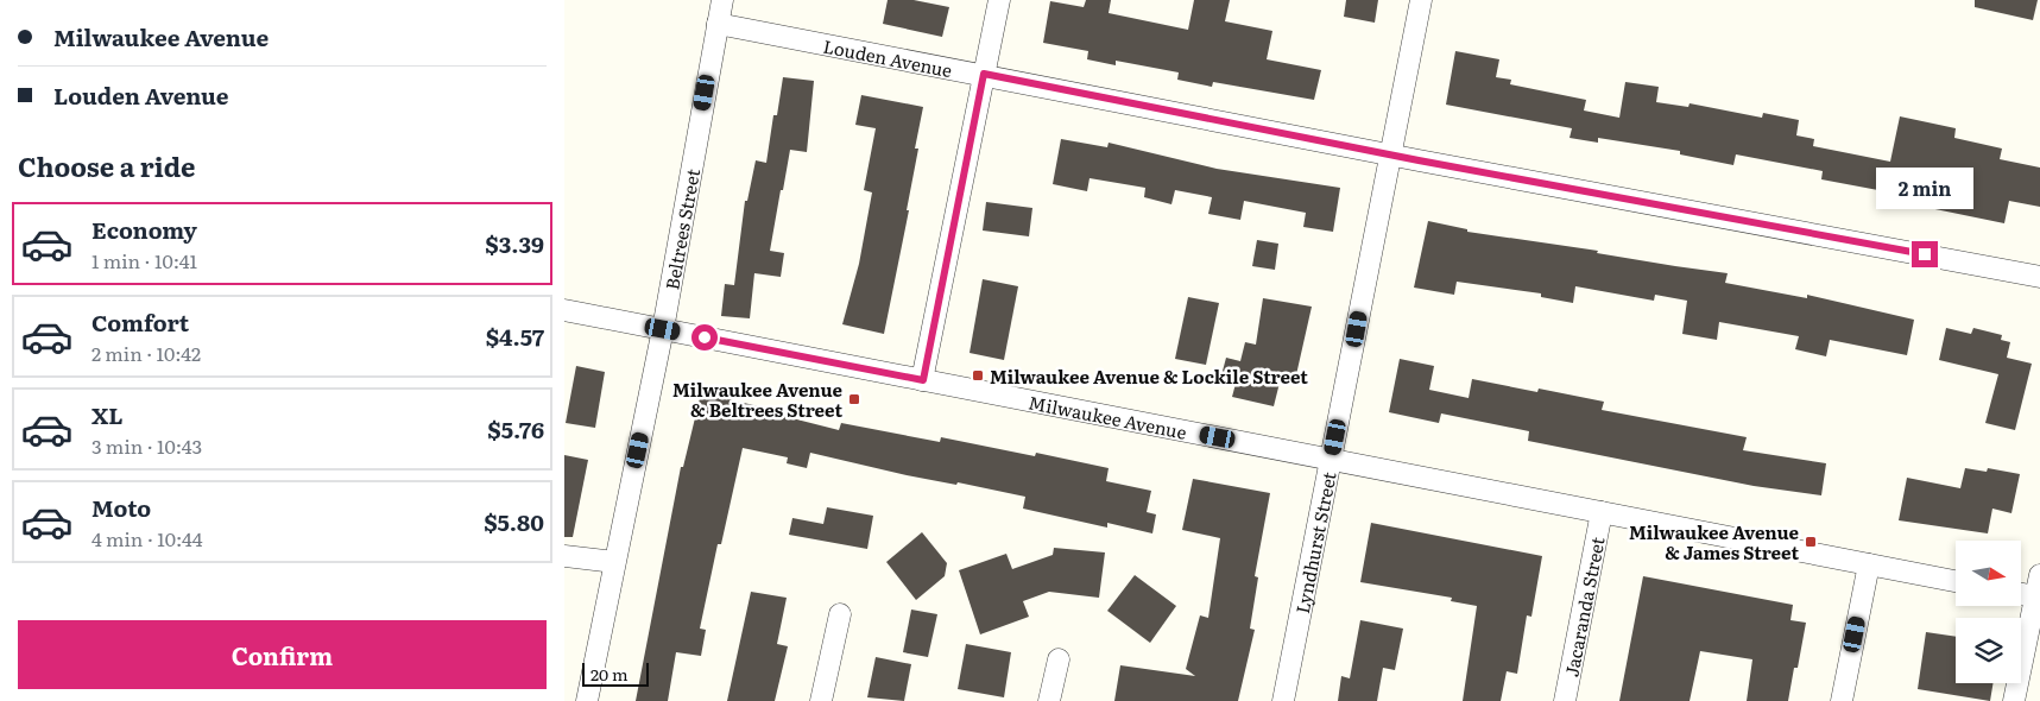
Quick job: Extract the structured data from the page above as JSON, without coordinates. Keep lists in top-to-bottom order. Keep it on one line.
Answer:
{"streets":{"street":["Louden Avenue","Beltrees Street","Milwaukee Avenue","Lyndhurst Street","Jacaranda Street"]},"crossings":[["Louden Avenue","Beltrees Street"],["Louden Avenue","Lyndhurst Street"],["Beltrees Street","Milwaukee Avenue"],["Milwaukee Avenue","Lyndhurst Street"],["Milwaukee Avenue","Jacaranda Street"]],"places":{"transit":["Milwaukee Avenue & Lockile Street","Milwaukee Avenue & Beltrees Street","Milwaukee Avenue & James Street"]},"scale_bar":"20 m","north":"right","page":{"banner":["Milwaukee Avenue","Louden Avenue"],"heading":"Choose a ride","bubble":"2 min","list":[{"name":"Economy","note":"1 min · 10:41","value":"$3.39"},{"name":"Comfort","note":"2 min · 10:42","value":"$4.57"},{"name":"XL","note":"3 min · 10:43","value":"$5.76"},{"name":"Moto","note":"4 min · 10:44","value":"$5.80"}],"buttons":"Confirm","scale":"20 m"}}
